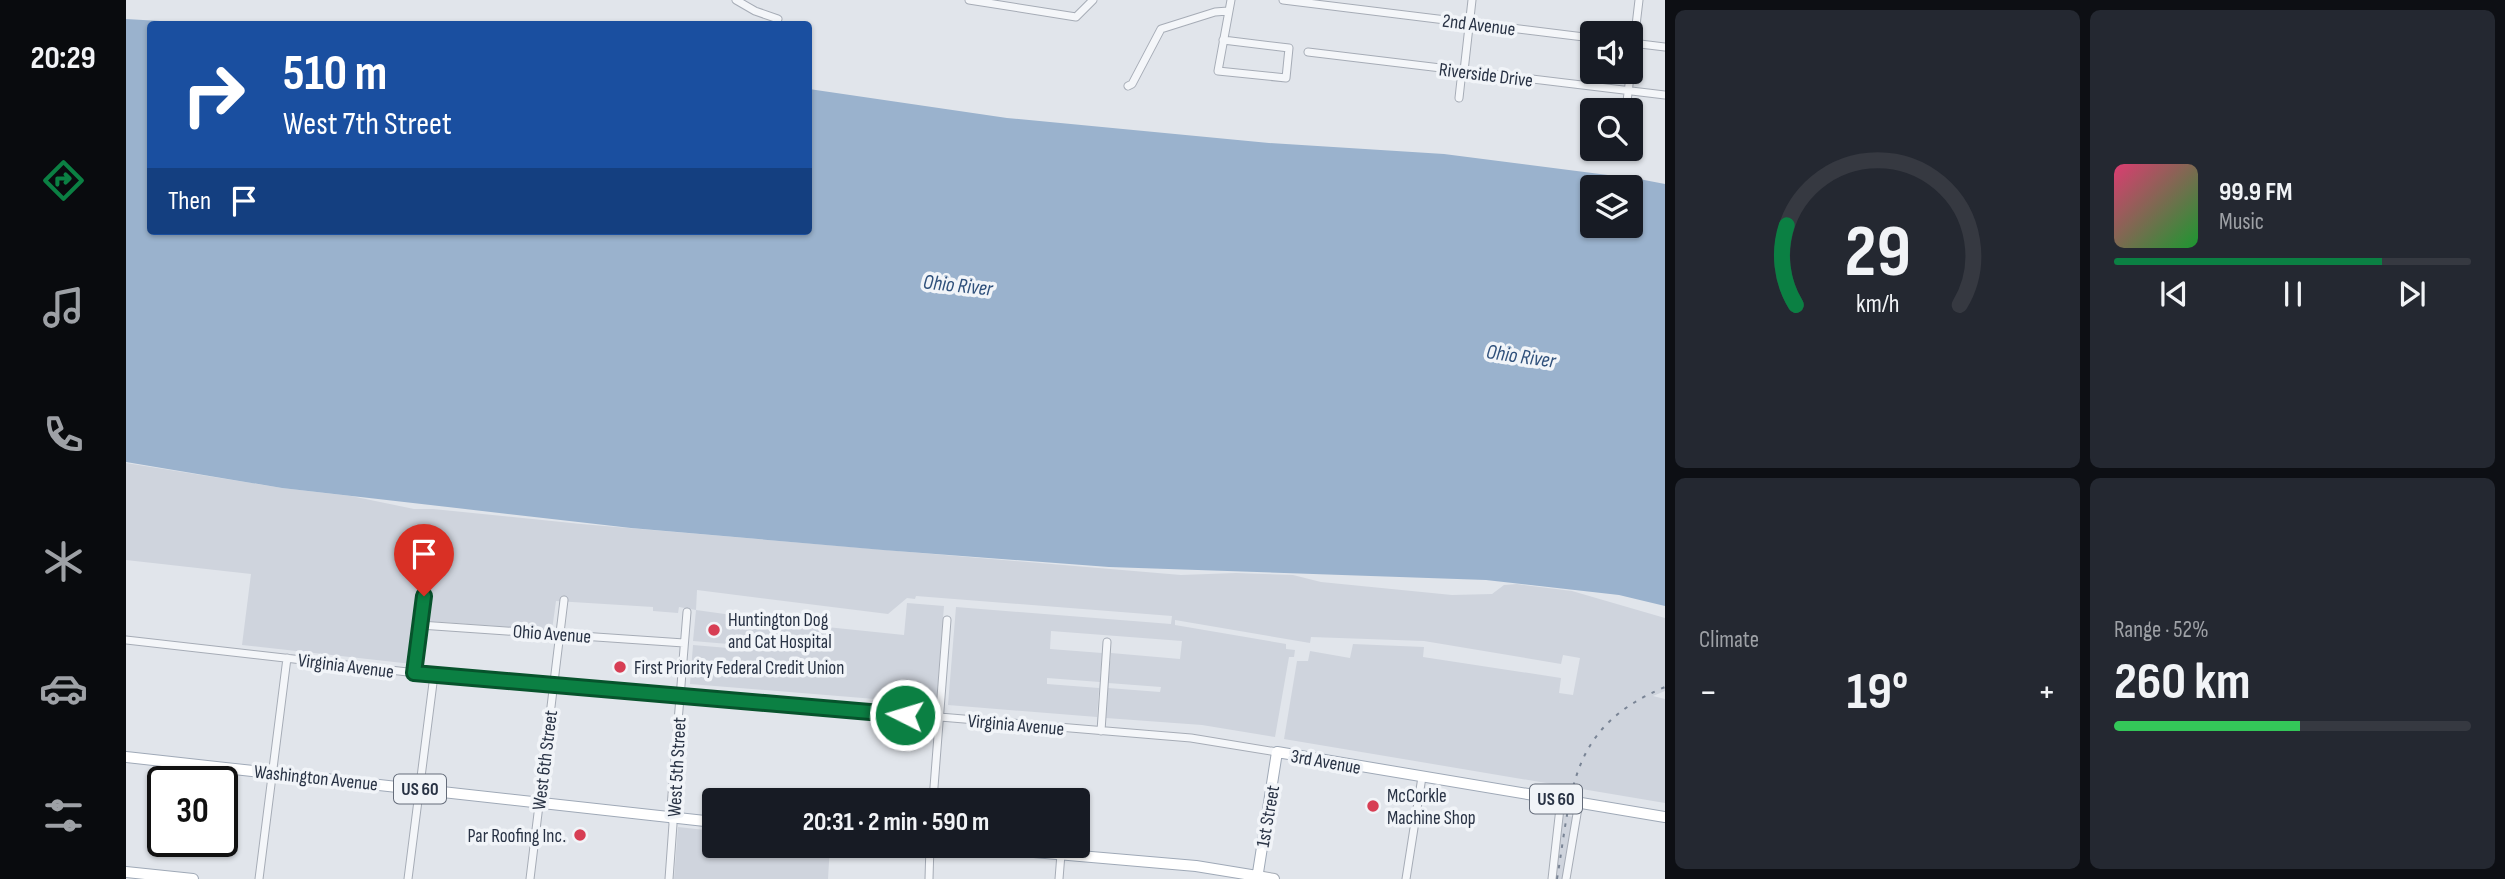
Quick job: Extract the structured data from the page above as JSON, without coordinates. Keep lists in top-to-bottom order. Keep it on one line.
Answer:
{"streets":{"main road":["3rd Avenue","Washington Avenue","US 60","1st Street"],"street":["2nd Avenue","Riverside Drive","Ohio Avenue","Virginia Avenue","West 6th Street","West 5th Street"]},"crossings":[["Ohio Avenue","West 6th Street"],["Ohio Avenue","West 5th Street"],["Virginia Avenue","West 6th Street"],["Virginia Avenue","3rd Avenue"],["Virginia Avenue","West 5th Street"],["Virginia Avenue","1st Street"],["West 6th Street","Washington Avenue"],["3rd Avenue","1st Street"],["West 5th Street","Washington Avenue"]],"water":["Ohio River"],"places":["Huntington Dog and Cat Hospital","First Priority Federal Credit Union","McCorkle Machine Shop","Par Roofing Inc."],"page":{"tabs":"20:29","turn":["510 m","West 7th Street"],"song":["99.9 FM","Music"],"then":"Then","tile":["Climate",["Range · 52%","260 km"]],"heat":["−","19°","+"],"limit":"30","trip":"20:31 · 2 min · 590 m","gauge":["29","km/h"]}}
